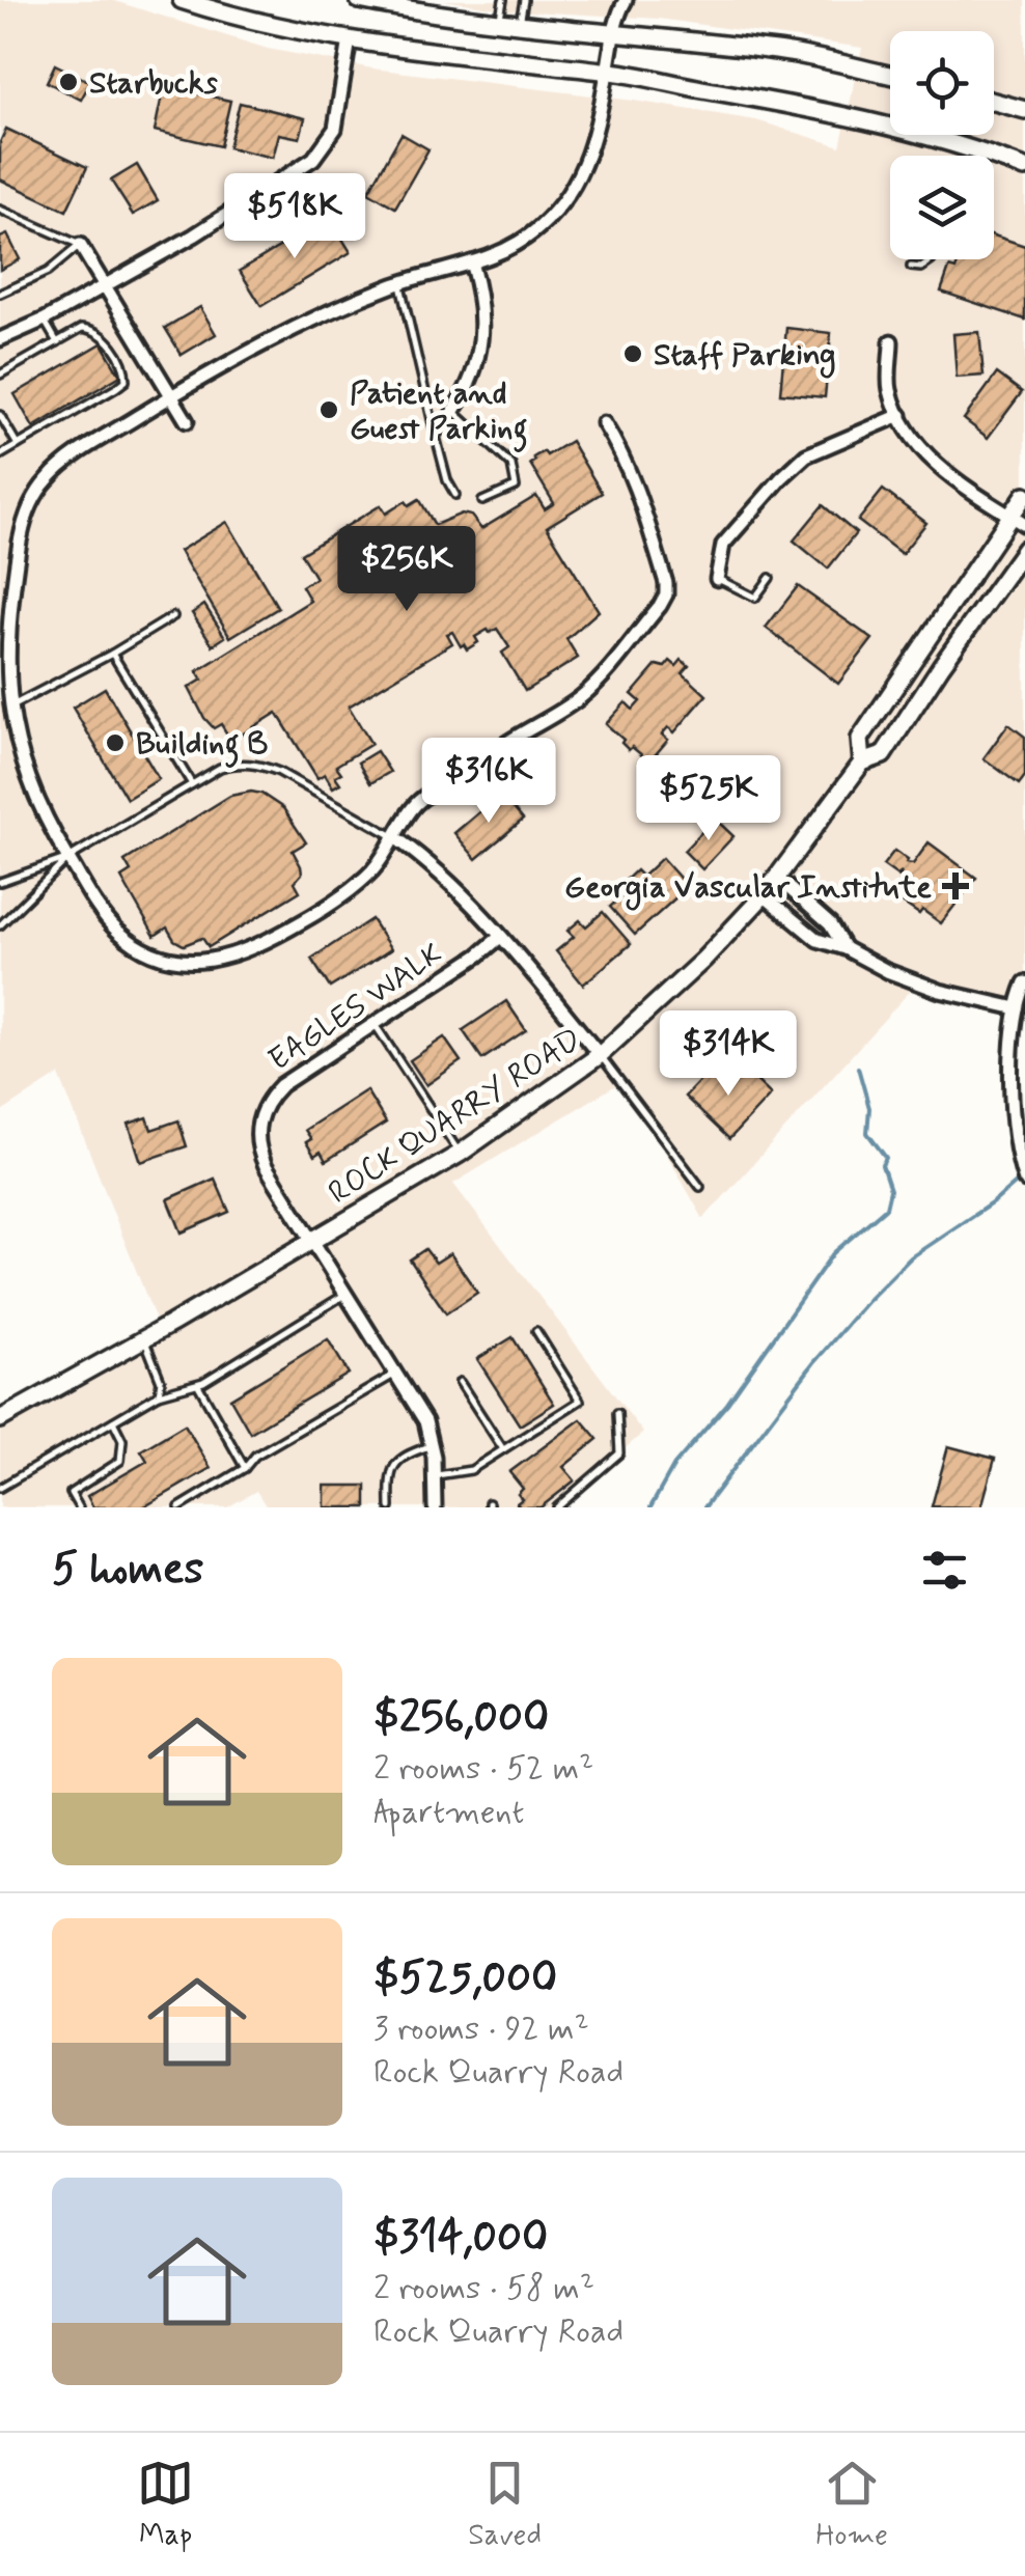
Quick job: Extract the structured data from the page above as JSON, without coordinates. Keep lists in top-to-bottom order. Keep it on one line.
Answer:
{"streets":{"street":["EAGLES WALK","ROCK QUARRY ROAD"]},"crossings":[["EAGLES WALK","ROCK QUARRY ROAD"]],"places":{"other":["Starbucks","Staff Parking","Patient and Guest Parking","Building B"],"health":["Georgia Vascular Institute"]},"page":{"price":["$518K","$256K","$316K","$525K","$314K"],"heading":"5 homes","list":[{"name":"$256,000","note":"2 rooms · 52 m² · Apartment"},{"name":"$525,000","note":"3 rooms · 92 m² · Rock Quarry Road"},{"name":"$314,000","note":"2 rooms · 58 m² · Rock Quarry Road"}],"tabs":["Map","Saved","Home"]}}
